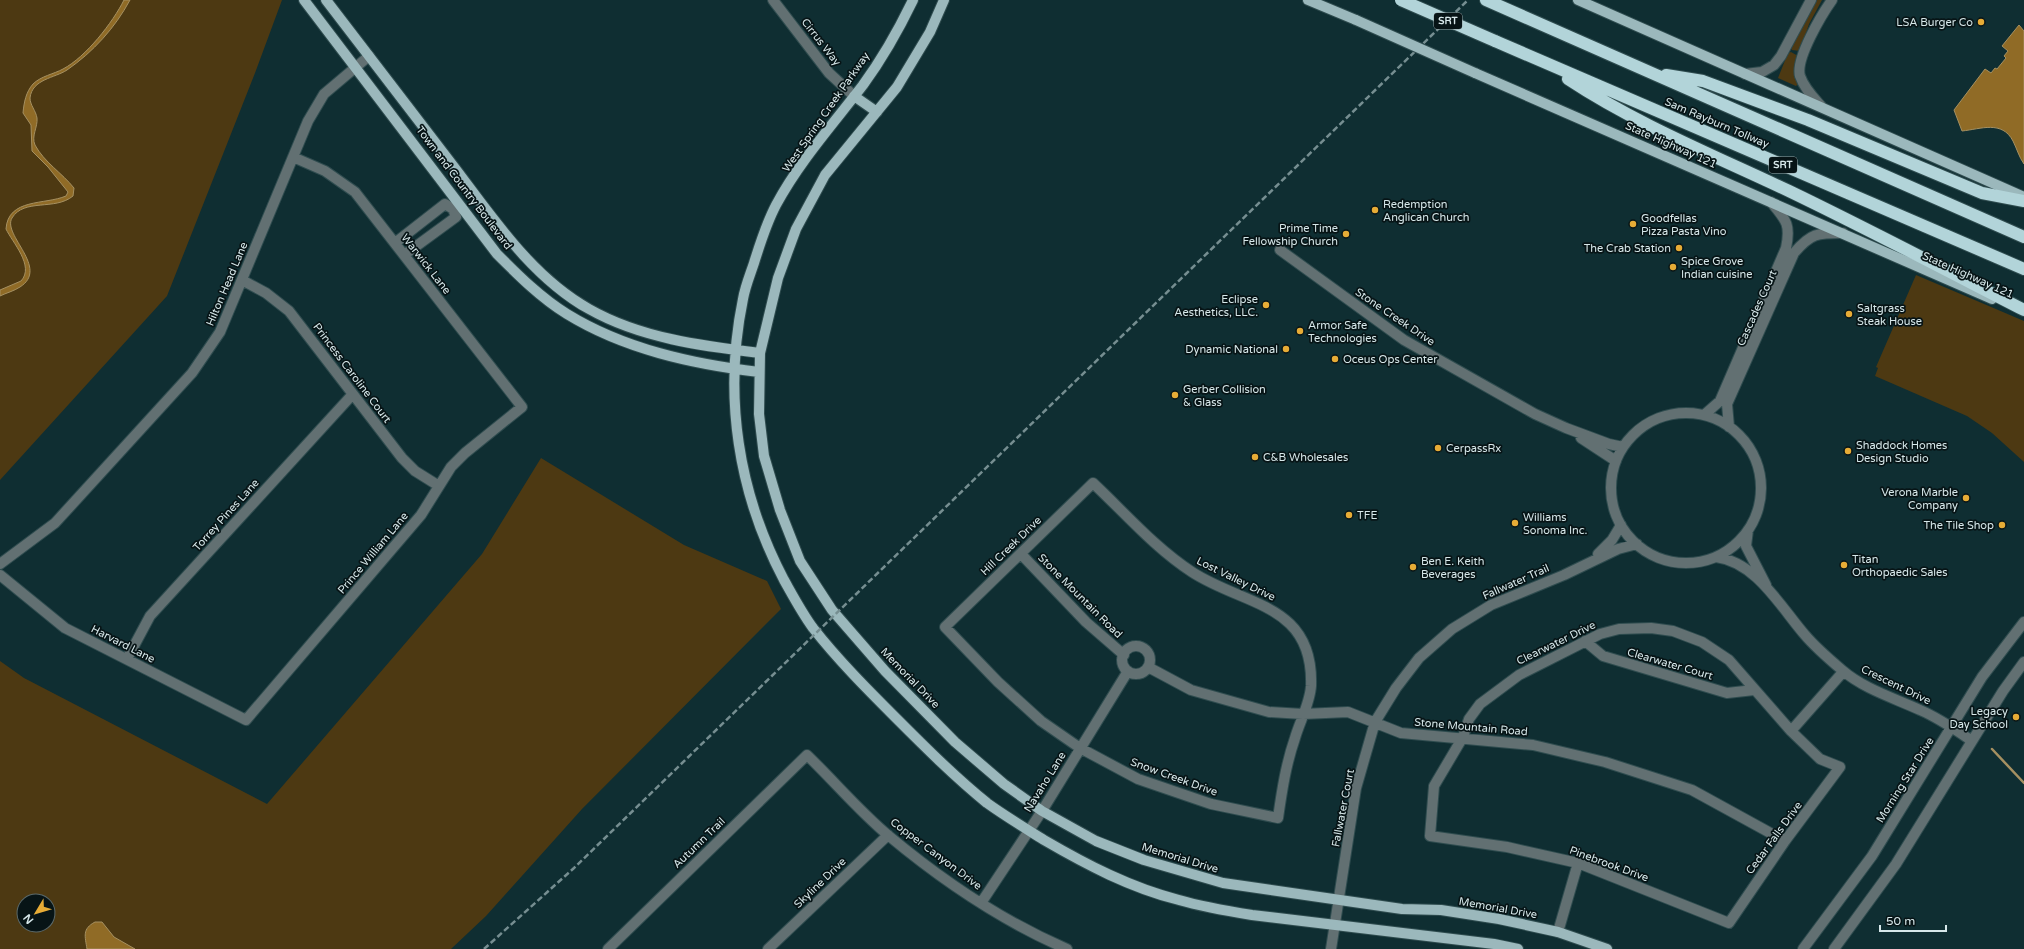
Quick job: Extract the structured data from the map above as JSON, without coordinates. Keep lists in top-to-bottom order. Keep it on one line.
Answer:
{"streets":{"highway":["SRT","Sam Rayburn Tollway"],"main road":["West Spring Creek Parkway","State Highway 121","Town and Country Boulevard","Memorial Drive"],"street":["Cirrus Way","Warwick Lane","Hilton Head Lane","Cascades Court","Stone Creek Drive","Princess Caroline Court","Torrey Pines Lane","Hill Creek Drive","Prince William Lane","Lost Valley Drive","Fallwater Trail","Stone Mountain Road","Clearwater Drive","Harvard Lane","Clearwater Court","Crescent Drive","Snow Creek Drive","Morning Star Drive","Navaho Lane","Fallwater Court","Cedar Falls Drive","Autumn Trail","Copper Canyon Drive","Pinebrook Drive","Skyline Drive"]},"crossings":[["Cirrus Way","West Spring Creek Parkway"],["West Spring Creek Parkway","Town and Country Boulevard"],["West Spring Creek Parkway","Navaho Lane"],["State Highway 121","Cascades Court"],["Town and Country Boulevard","Hilton Head Lane"],["Town and Country Boulevard","Memorial Drive"],["Warwick Lane","Hilton Head Lane"],["Warwick Lane","Prince William Lane"],["Hilton Head Lane","Princess Caroline Court"],["Princess Caroline Court","Torrey Pines Lane"],["Princess Caroline Court","Prince William Lane"],["Torrey Pines Lane","Harvard Lane"],["Hill Creek Drive","Lost Valley Drive"],["Hill Creek Drive","Stone Mountain Road"],["Hill Creek Drive","Snow Creek Drive"],["Prince William Lane","Harvard Lane"],["Lost Valley Drive","Stone Mountain Road"],["Lost Valley Drive","Snow Creek Drive"],["Fallwater Trail","Stone Mountain Road"],["Fallwater Trail","Fallwater Court"],["Stone Mountain Road","Clearwater Drive"],["Stone Mountain Road","Navaho Lane"],["Stone Mountain Road","Fallwater Court"],["Stone Mountain Road","Cedar Falls Drive"],["Clearwater Drive","Clearwater Court"],["Clearwater Drive","Cedar Falls Drive"],["Clearwater Drive","Pinebrook Drive"],["Memorial Drive","Navaho Lane"],["Memorial Drive","Fallwater Court"],["Crescent Drive","Morning Star Drive"],["Snow Creek Drive","Navaho Lane"],["Navaho Lane","Copper Canyon Drive"],["Cedar Falls Drive","Pinebrook Drive"],["Autumn Trail","Copper Canyon Drive"],["Copper Canyon Drive","Skyline Drive"]],"places":["LSA Burger Co","Redemption Anglican Church","Goodfellas Pizza Pasta Vino","Prime Time Fellowship Church","The Crab Station","Spice Grove Indian cuisine","Eclipse Aesthetics, LLC.","Saltgrass Steak House","Armor Safe Technologies","Dynamic National","Oceus Ops Center","Gerber Collision & Glass","CerpassRx","Shaddock Homes Design Studio","C&B Wholesales","Verona Marble Company","TFE","Williams Sonoma Inc.","The Tile Shop","Titan Orthopaedic Sales","Ben E. Keith Beverages","Legacy Day School"],"scale_bar":"50 m","north":"bottom left"}
